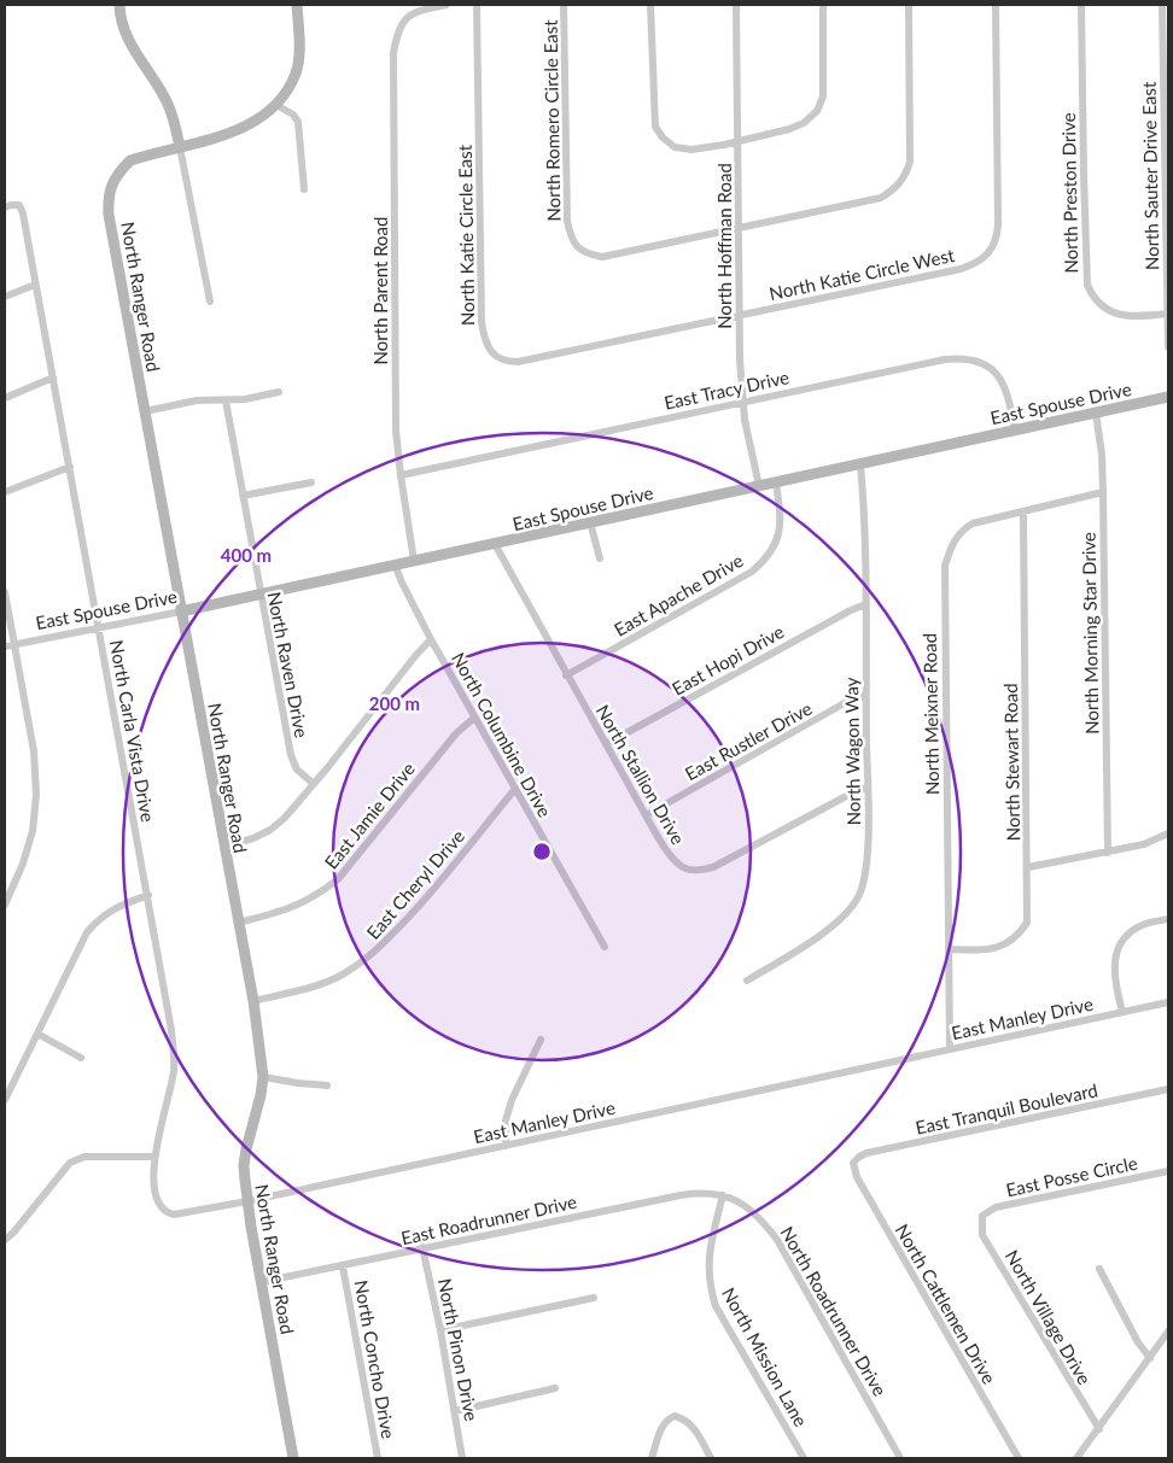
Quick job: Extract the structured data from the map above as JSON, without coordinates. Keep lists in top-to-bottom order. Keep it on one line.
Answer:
{"streets":{"street":["North Romero Circle East","North Sauter Drive East","North Preston Drive","North Katie Circle East","North Hoffman Road","North Katie Circle West","North Parent Road","North Ranger Road","East Tracy Drive","East Spouse Drive","East Apache Drive","North Morning Star Drive","East Hopi Drive","North Raven Drive","North Meixner Road","North Carla Vista Drive","North Columbine Drive","East Rustler Drive","North Wagon Way","North Stewart Road","North Stallion Drive","East Jamie Drive","East Cheryl Drive","East Manley Drive","East Tranquil Boulevard","East Posse Circle","East Roadrunner Drive","North Cattlemen Drive","North Roadrunner Drive","North Village Drive","North Pinon Drive","North Mission Lane","North Concho Drive"]},"crossings":[["North Romero Circle East","North Hoffman Road"],["North Sauter Drive East","North Preston Drive"],["North Katie Circle East","North Hoffman Road"],["North Katie Circle East","North Katie Circle West"],["North Hoffman Road","North Katie Circle West"],["North Hoffman Road","East Tracy Drive"],["North Hoffman Road","East Spouse Drive"],["North Parent Road","East Tracy Drive"],["North Parent Road","East Spouse Drive"],["North Ranger Road","East Spouse Drive"],["North Ranger Road","East Jamie Drive"],["North Ranger Road","East Cheryl Drive"],["North Ranger Road","East Manley Drive"],["North Ranger Road","East Roadrunner Drive"],["East Tracy Drive","East Spouse Drive"],["East Spouse Drive","East Apache Drive"],["East Spouse Drive","North Morning Star Drive"],["East Spouse Drive","North Raven Drive"],["East Spouse Drive","North Carla Vista Drive"],["East Spouse Drive","North Columbine Drive"],["East Spouse Drive","North Wagon Way"],["East Spouse Drive","North Stallion Drive"],["East Apache Drive","North Stallion Drive"],["North Morning Star Drive","North Meixner Road"],["East Hopi Drive","North Wagon Way"],["East Hopi Drive","North Stallion Drive"],["North Meixner Road","North Stewart Road"],["North Meixner Road","East Manley Drive"],["North Carla Vista Drive","East Manley Drive"],["North Columbine Drive","East Jamie Drive"],["North Columbine Drive","East Cheryl Drive"],["East Rustler Drive","North Wagon Way"],["East Rustler Drive","North Stallion Drive"],["North Wagon Way","North Stallion Drive"],["East Tranquil Boulevard","North Cattlemen Drive"],["East Posse Circle","North Village Drive"],["East Roadrunner Drive","North Roadrunner Drive"],["East Roadrunner Drive","North Pinon Drive"],["East Roadrunner Drive","North Mission Lane"],["East Roadrunner Drive","North Concho Drive"],["North Roadrunner Drive","North Mission Lane"]],"rings":["400 m","200 m"]}
